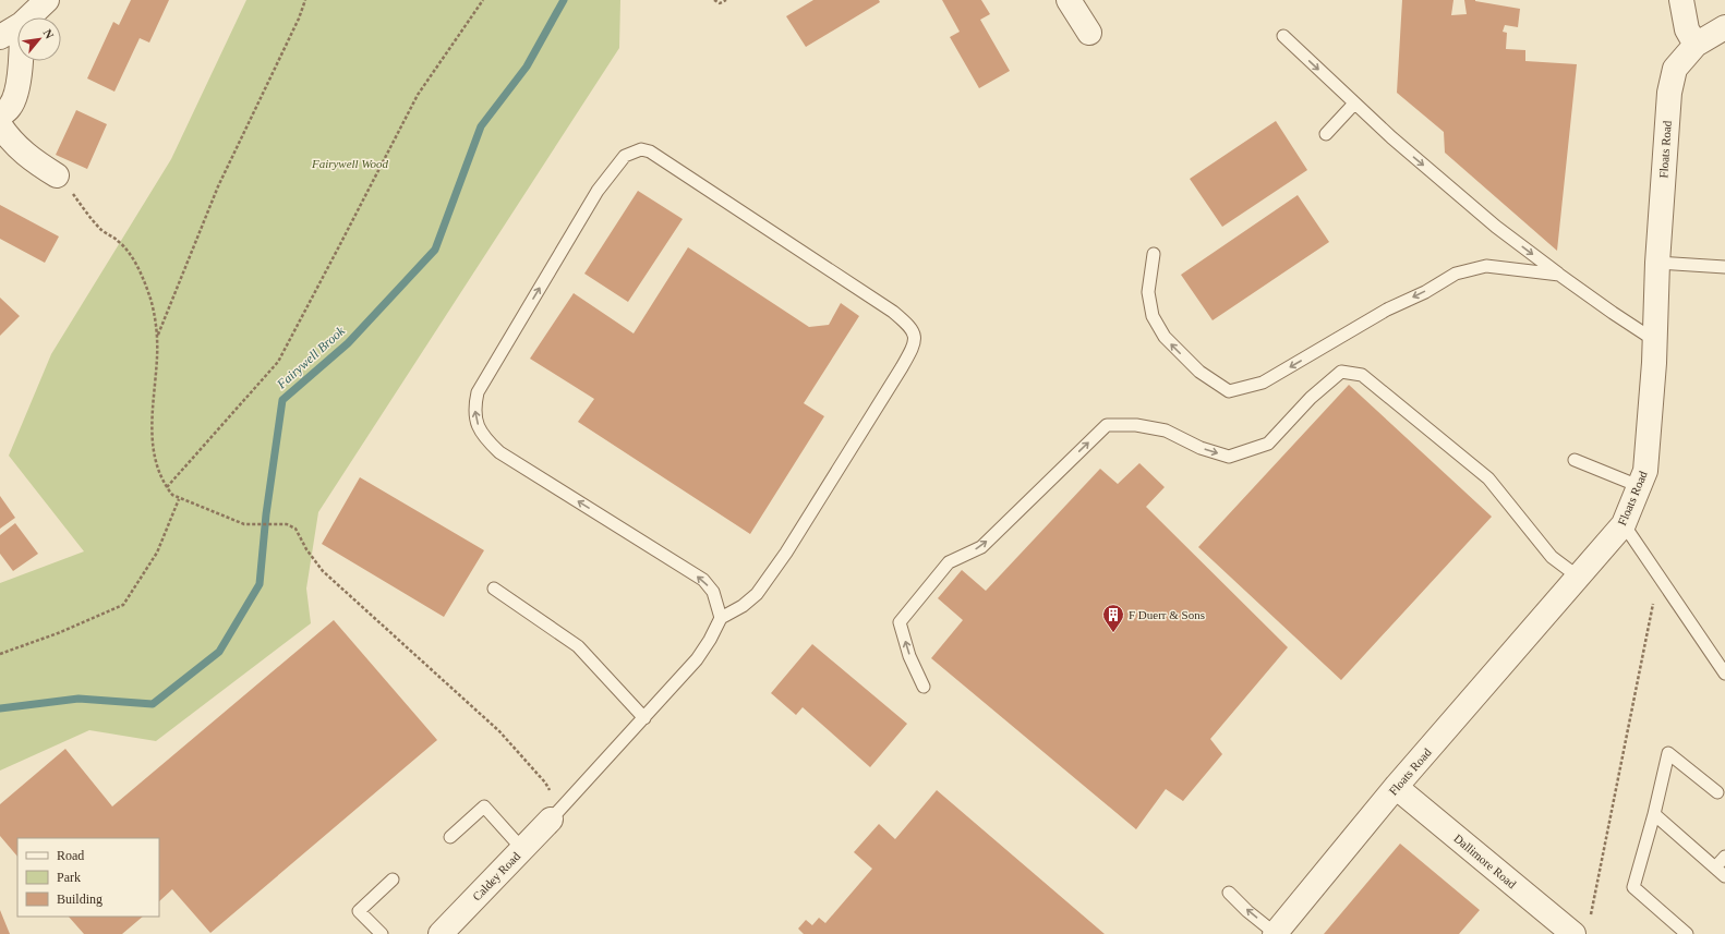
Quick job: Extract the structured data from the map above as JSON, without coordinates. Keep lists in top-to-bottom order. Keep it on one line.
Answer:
{"streets":{"street":["Floats Road","Dallimore Road","Caldey Road"]},"crossings":[["Floats Road","Dallimore Road"]],"water":["Fairywell Brook"],"parks":["Fairywell Wood"],"places":{"building":["F Duerr & Sons"]},"legend":["Road","Park","Building"],"north":"top right"}
